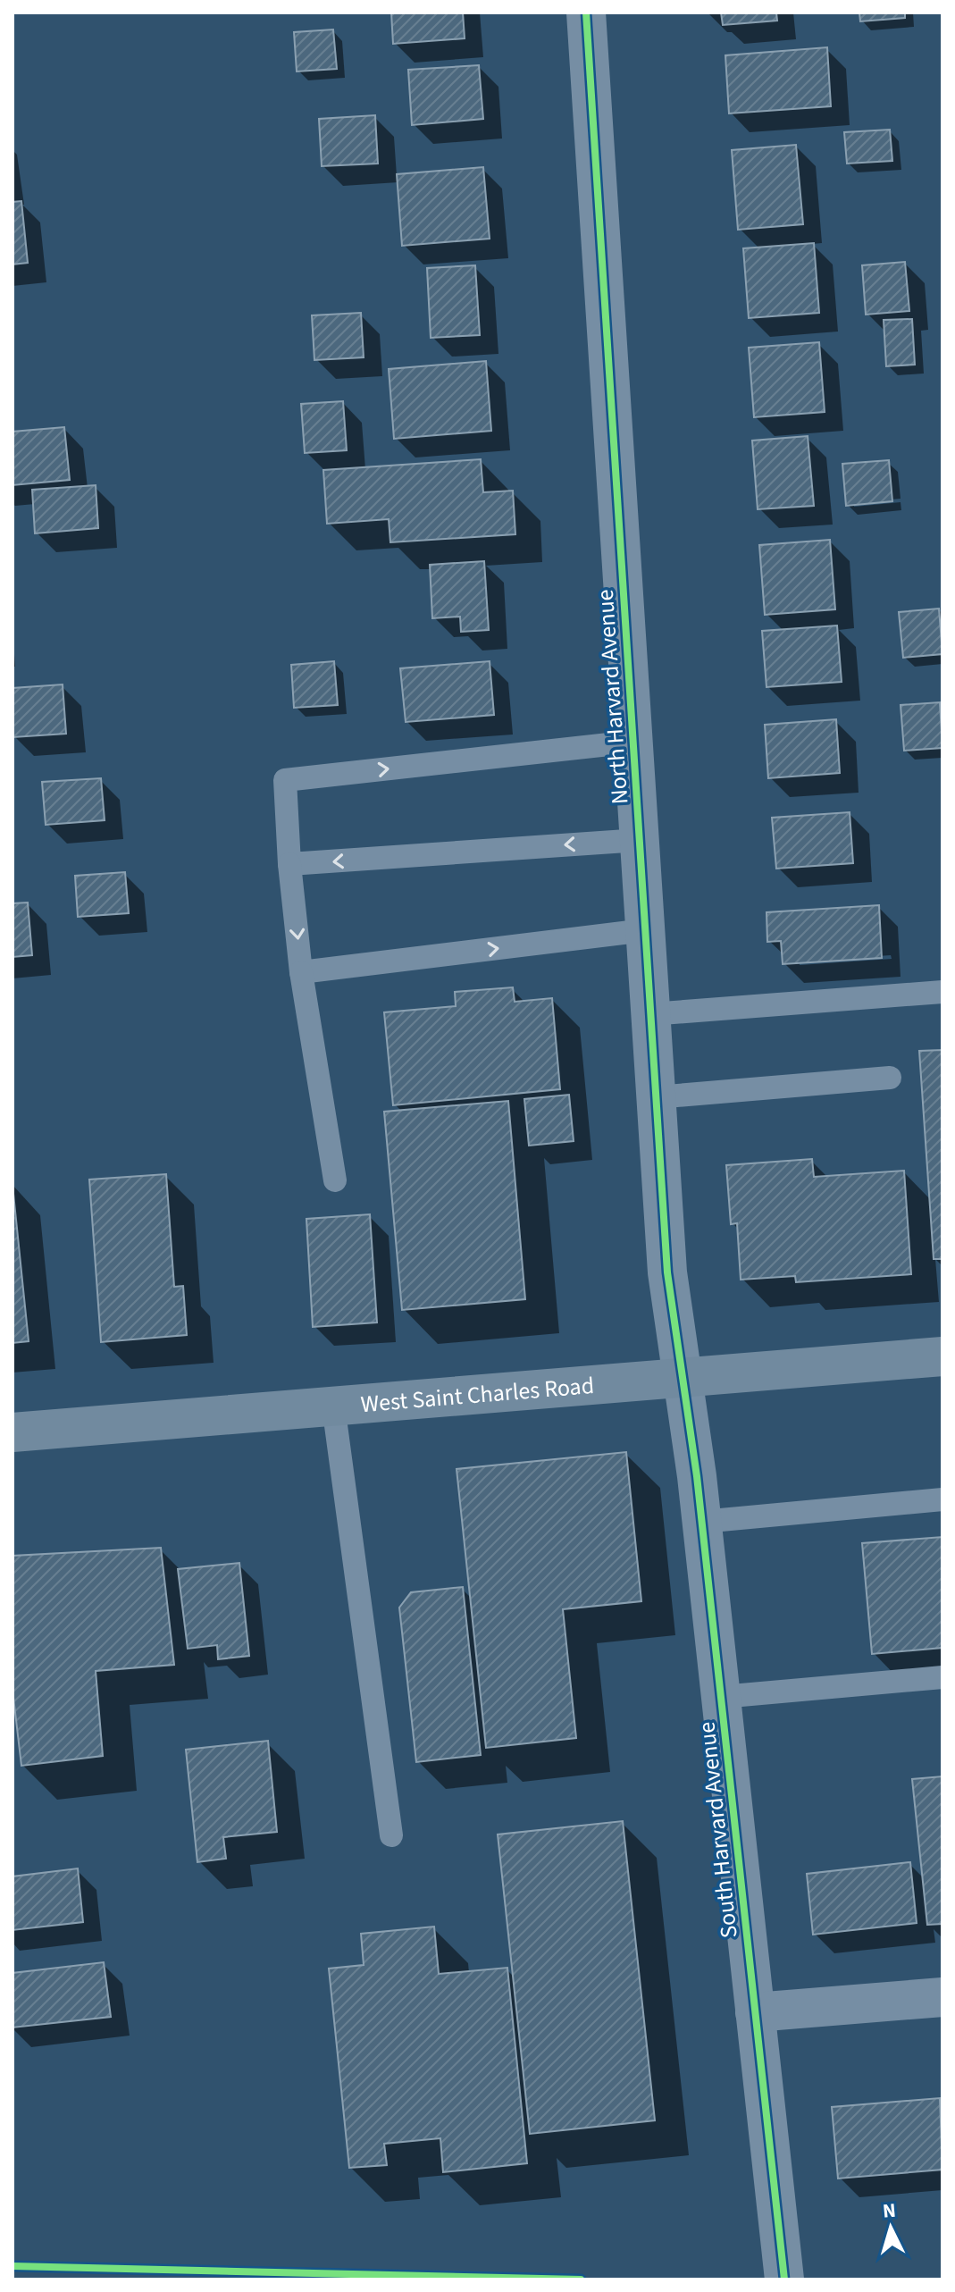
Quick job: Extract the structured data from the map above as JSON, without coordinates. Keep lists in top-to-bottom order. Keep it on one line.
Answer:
{"streets":{"main road":["West Saint Charles Road"],"street":["North Harvard Avenue","South Harvard Avenue"]},"crossings":[["North Harvard Avenue","West Saint Charles Road"],["North Harvard Avenue","South Harvard Avenue"],["West Saint Charles Road","South Harvard Avenue"]],"north":"top"}
